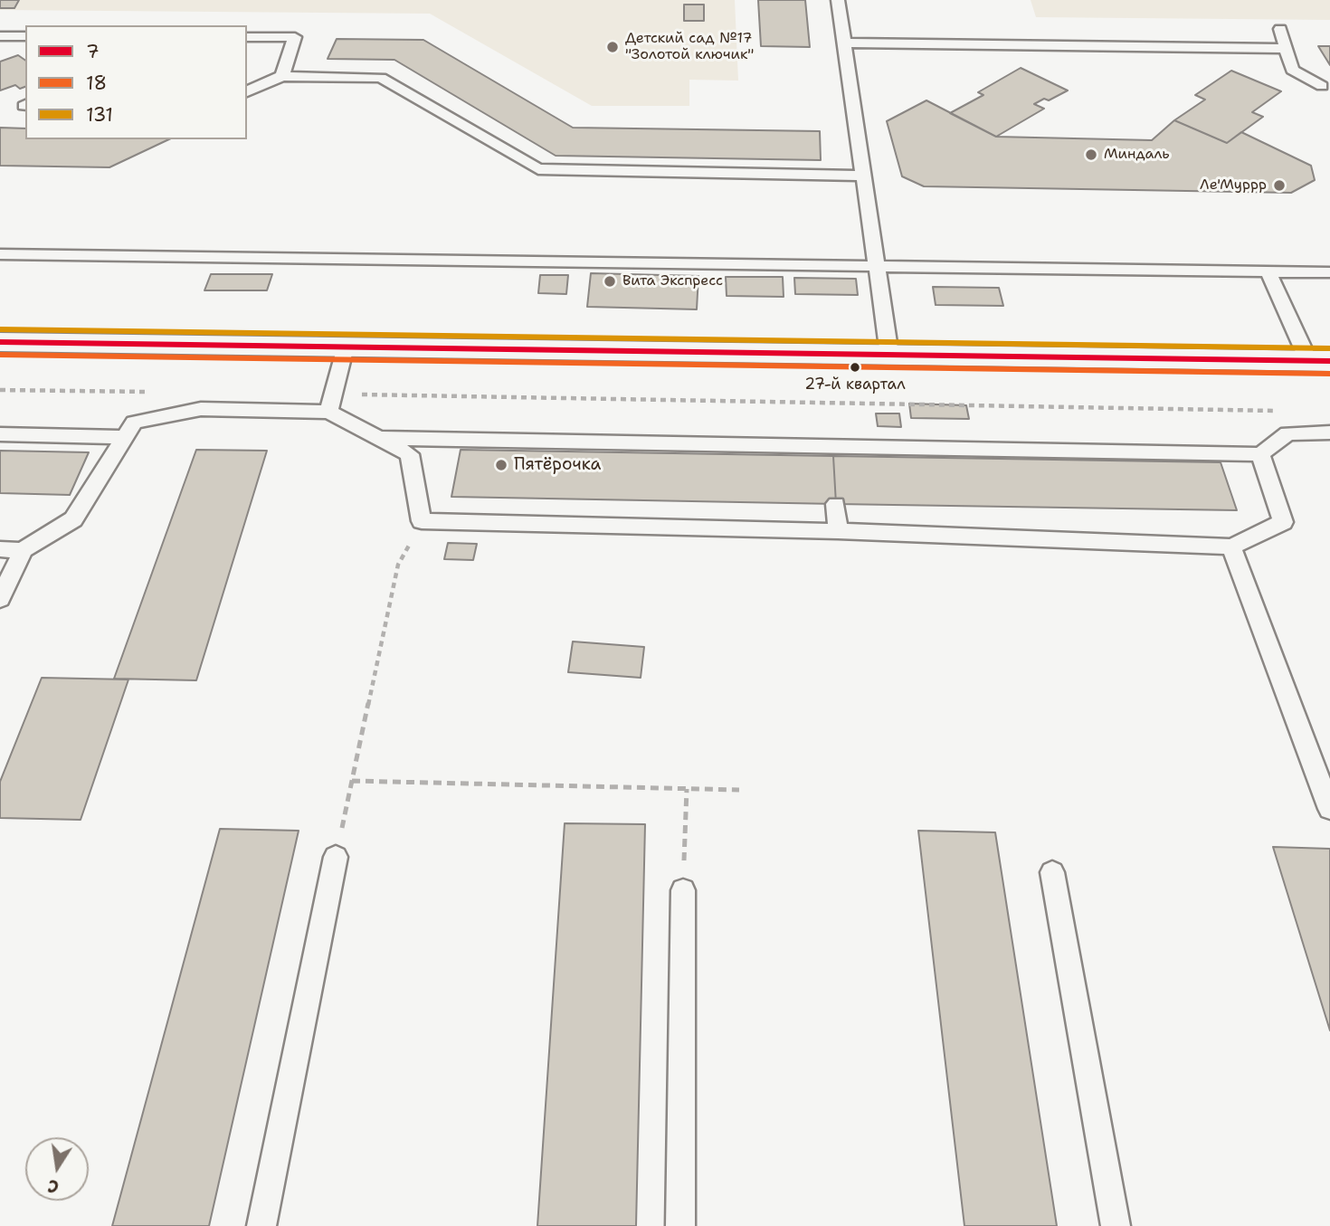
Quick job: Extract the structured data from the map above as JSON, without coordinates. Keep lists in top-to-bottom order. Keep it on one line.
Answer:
{"places":["Детский сад №17 \"Золотой ключик\"","Миндаль","Ле'Муррр","Вита Экспресс","27-й квартал","Пятёрочка"],"lines":["transit line 131","transit line 7","transit line 18"],"legend":["7","18","131"],"north":"bottom"}
